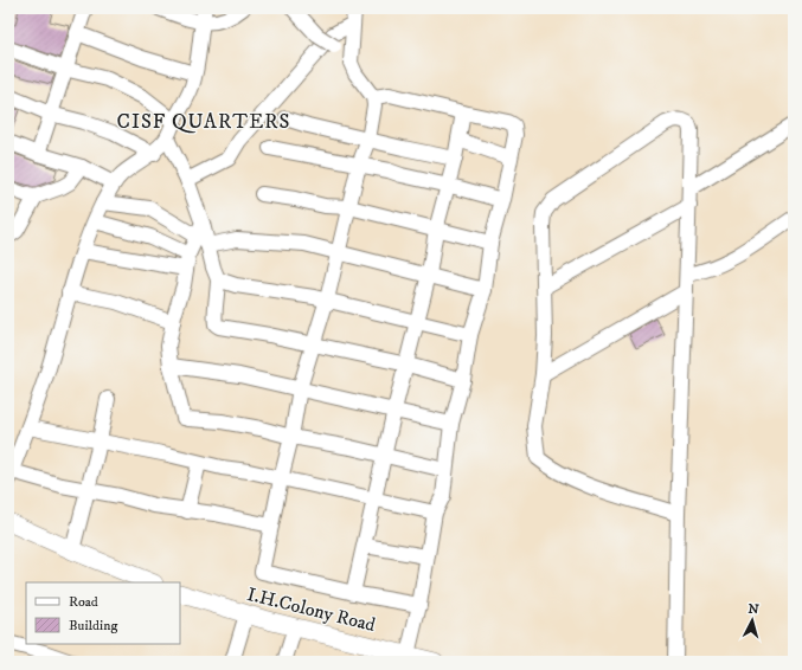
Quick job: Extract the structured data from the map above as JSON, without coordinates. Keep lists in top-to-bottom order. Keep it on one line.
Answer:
{"streets":{"street":["I.H.Colony Road"]},"districts":["CISF QUARTERS"],"legend":["Road","Building"],"north":"top"}
